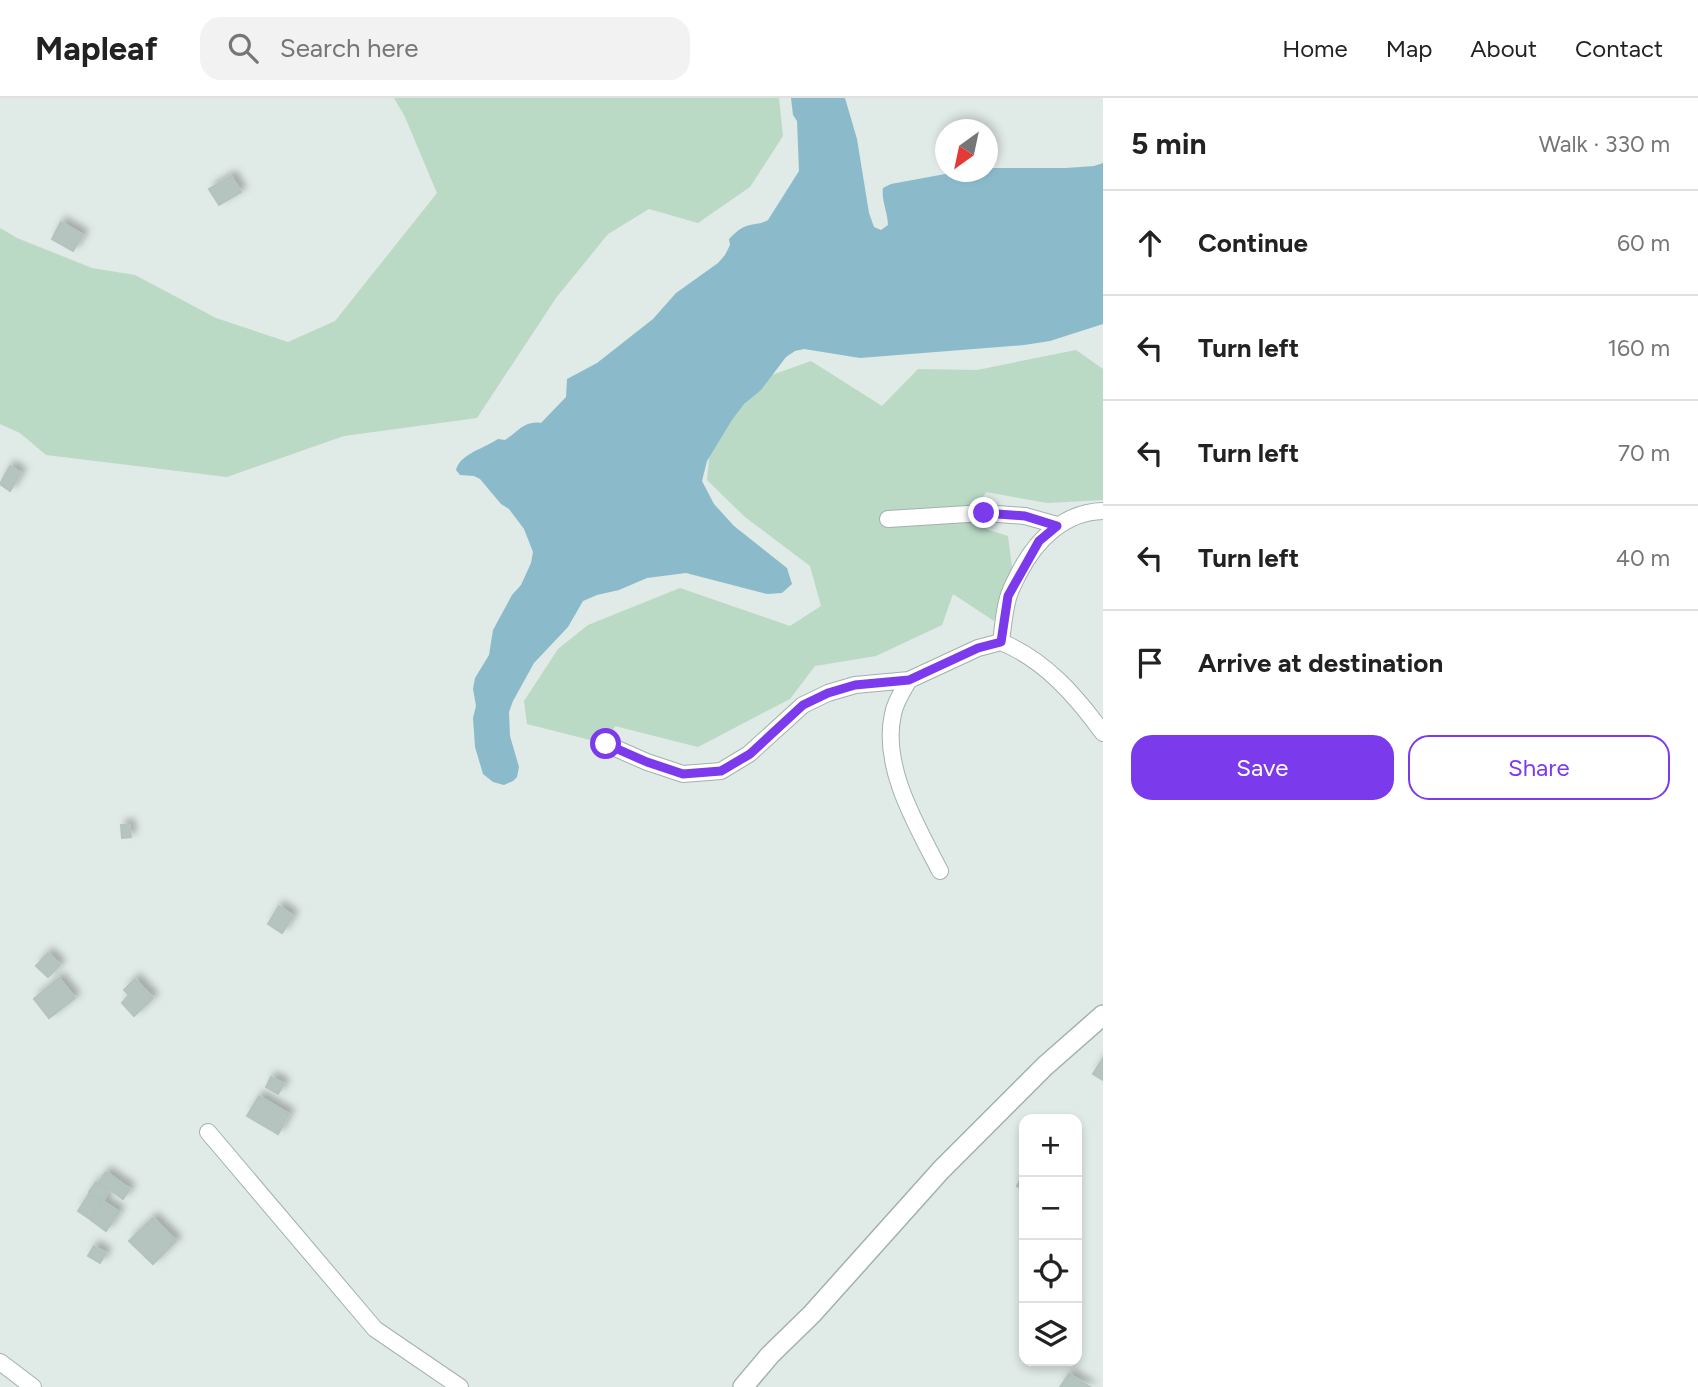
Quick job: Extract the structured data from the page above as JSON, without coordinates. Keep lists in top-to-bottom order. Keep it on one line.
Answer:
{"north":"bottom left","page":{"header":"Mapleaf","search":"Search here","nav":["Home","Map","About","Contact"],"heading":["5 min","Walk · 330 m"],"list":[["Continue","60 m"],["Turn left","160 m"],["Turn left","70 m"],["Turn left","40 m"],"Arrive at destination"],"buttons":["Save","Share"],"map_buttons":["+","−"]}}
